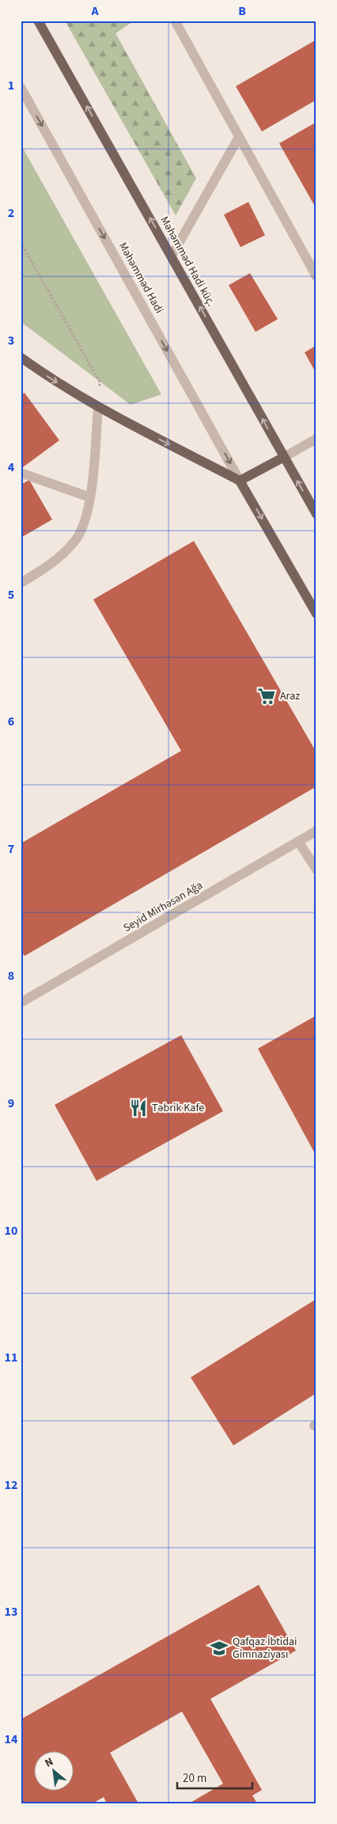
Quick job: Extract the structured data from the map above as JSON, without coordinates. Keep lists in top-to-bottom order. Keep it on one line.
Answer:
{"streets":{"main road":["Məhəmməd Hadi küç."],"street":["Məhəmməd Hadi","Seyid Mirhəsən Ağa"]},"one_way":["Məhəmməd Hadi küç.","Məhəmməd Hadi"],"places":{"supermarket":["Araz"],"restaurant":["Təbrik Kafe"],"school or university":["Qafqaz İbtidai Gimnaziyası"]},"scale_bar":"20 m","north":"top left","grid":{"columns":["A","B"],"rows":["1","2","3","4","5","6","7","8","9","10","11","12","13","14"]}}
